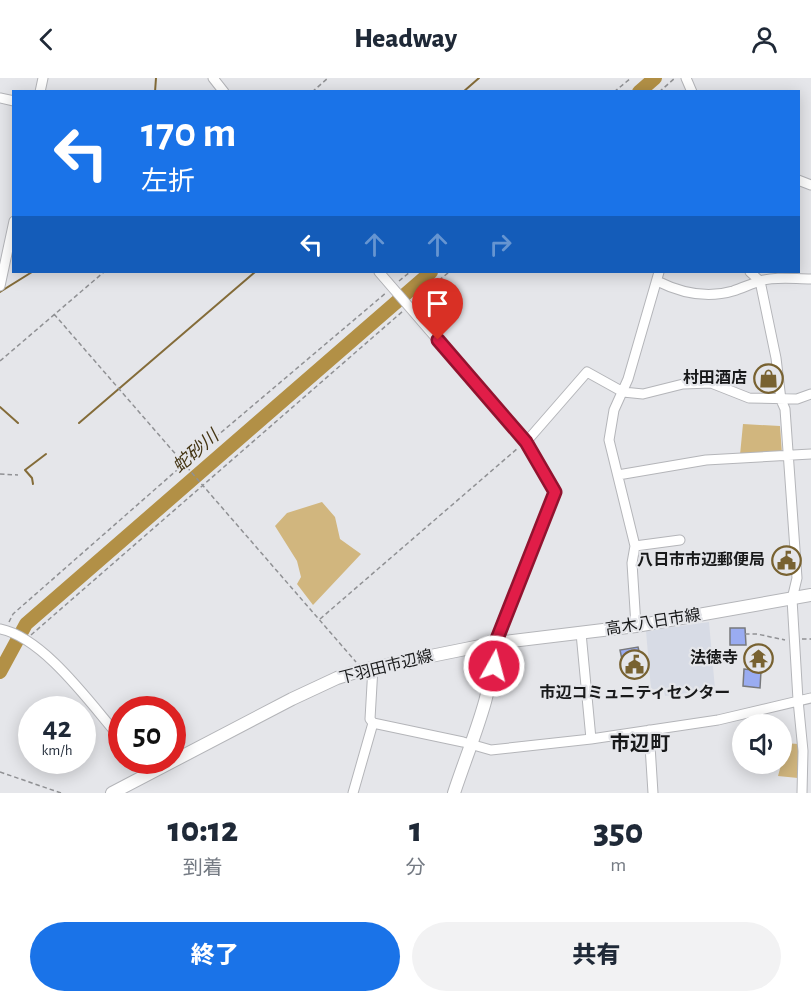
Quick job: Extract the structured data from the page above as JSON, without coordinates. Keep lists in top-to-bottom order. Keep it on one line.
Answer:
{"streets":{"main road":["高木八日市線","下羽田市辺線"]},"crossings":[["高木八日市線","下羽田市辺線"]],"districts":["市辺町"],"water":["蛇砂川"],"places":{"shop":["村田酒店"],"public building":["八日市市辺郵便局","市辺コミュニティセンター"],"temple":["法徳寺"]},"page":{"header":"Headway","turn":["170 m","左折"],"speed":"42 km/h","limit":"50","eta":["10:12","到着","1","分","350","m"],"buttons":["終了","共有"]}}
